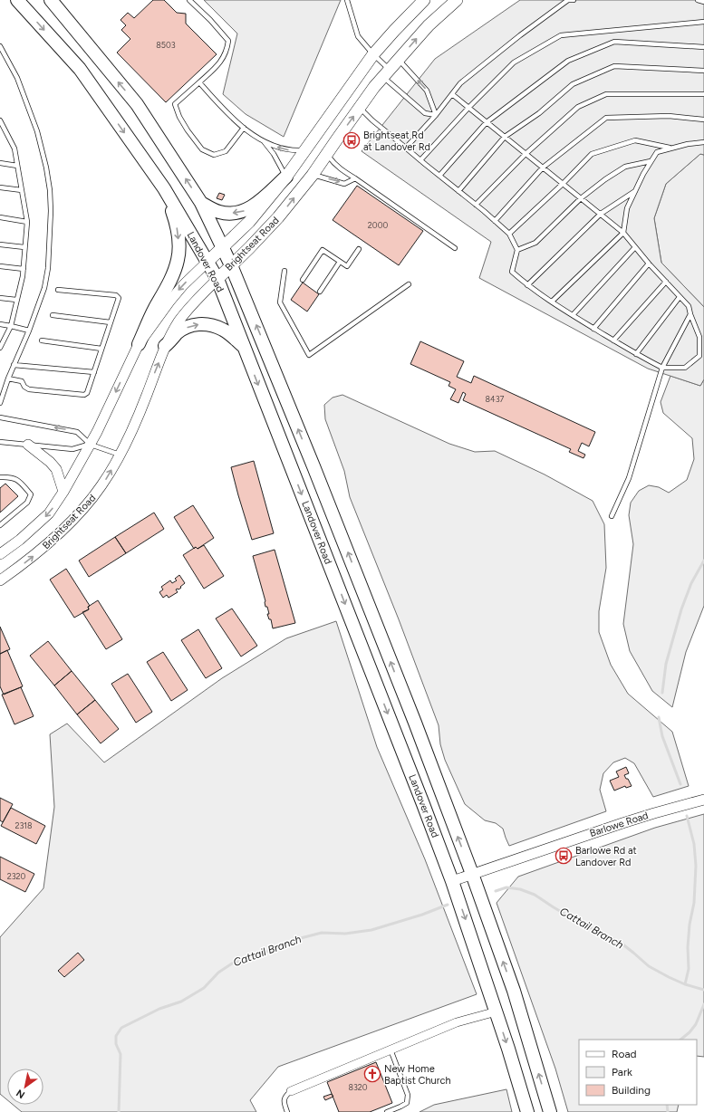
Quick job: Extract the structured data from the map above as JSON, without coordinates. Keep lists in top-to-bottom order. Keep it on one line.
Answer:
{"streets":{"main road":["Brightseat Road","Landover Road"],"street":["Barlowe Road"]},"crossings":[["Brightseat Road","Landover Road"],["Landover Road","Barlowe Road"]],"water":["Cattail Branch"],"places":{"bus stop":["Brightseat Rd at Landover Rd","Barlowe Rd at Landover Rd"],"church":["New Home Baptist Church"]},"house_numbers":["8503","2000","8437","2318","2320","8320"],"legend":["Road","Park","Building"],"north":"bottom left"}
